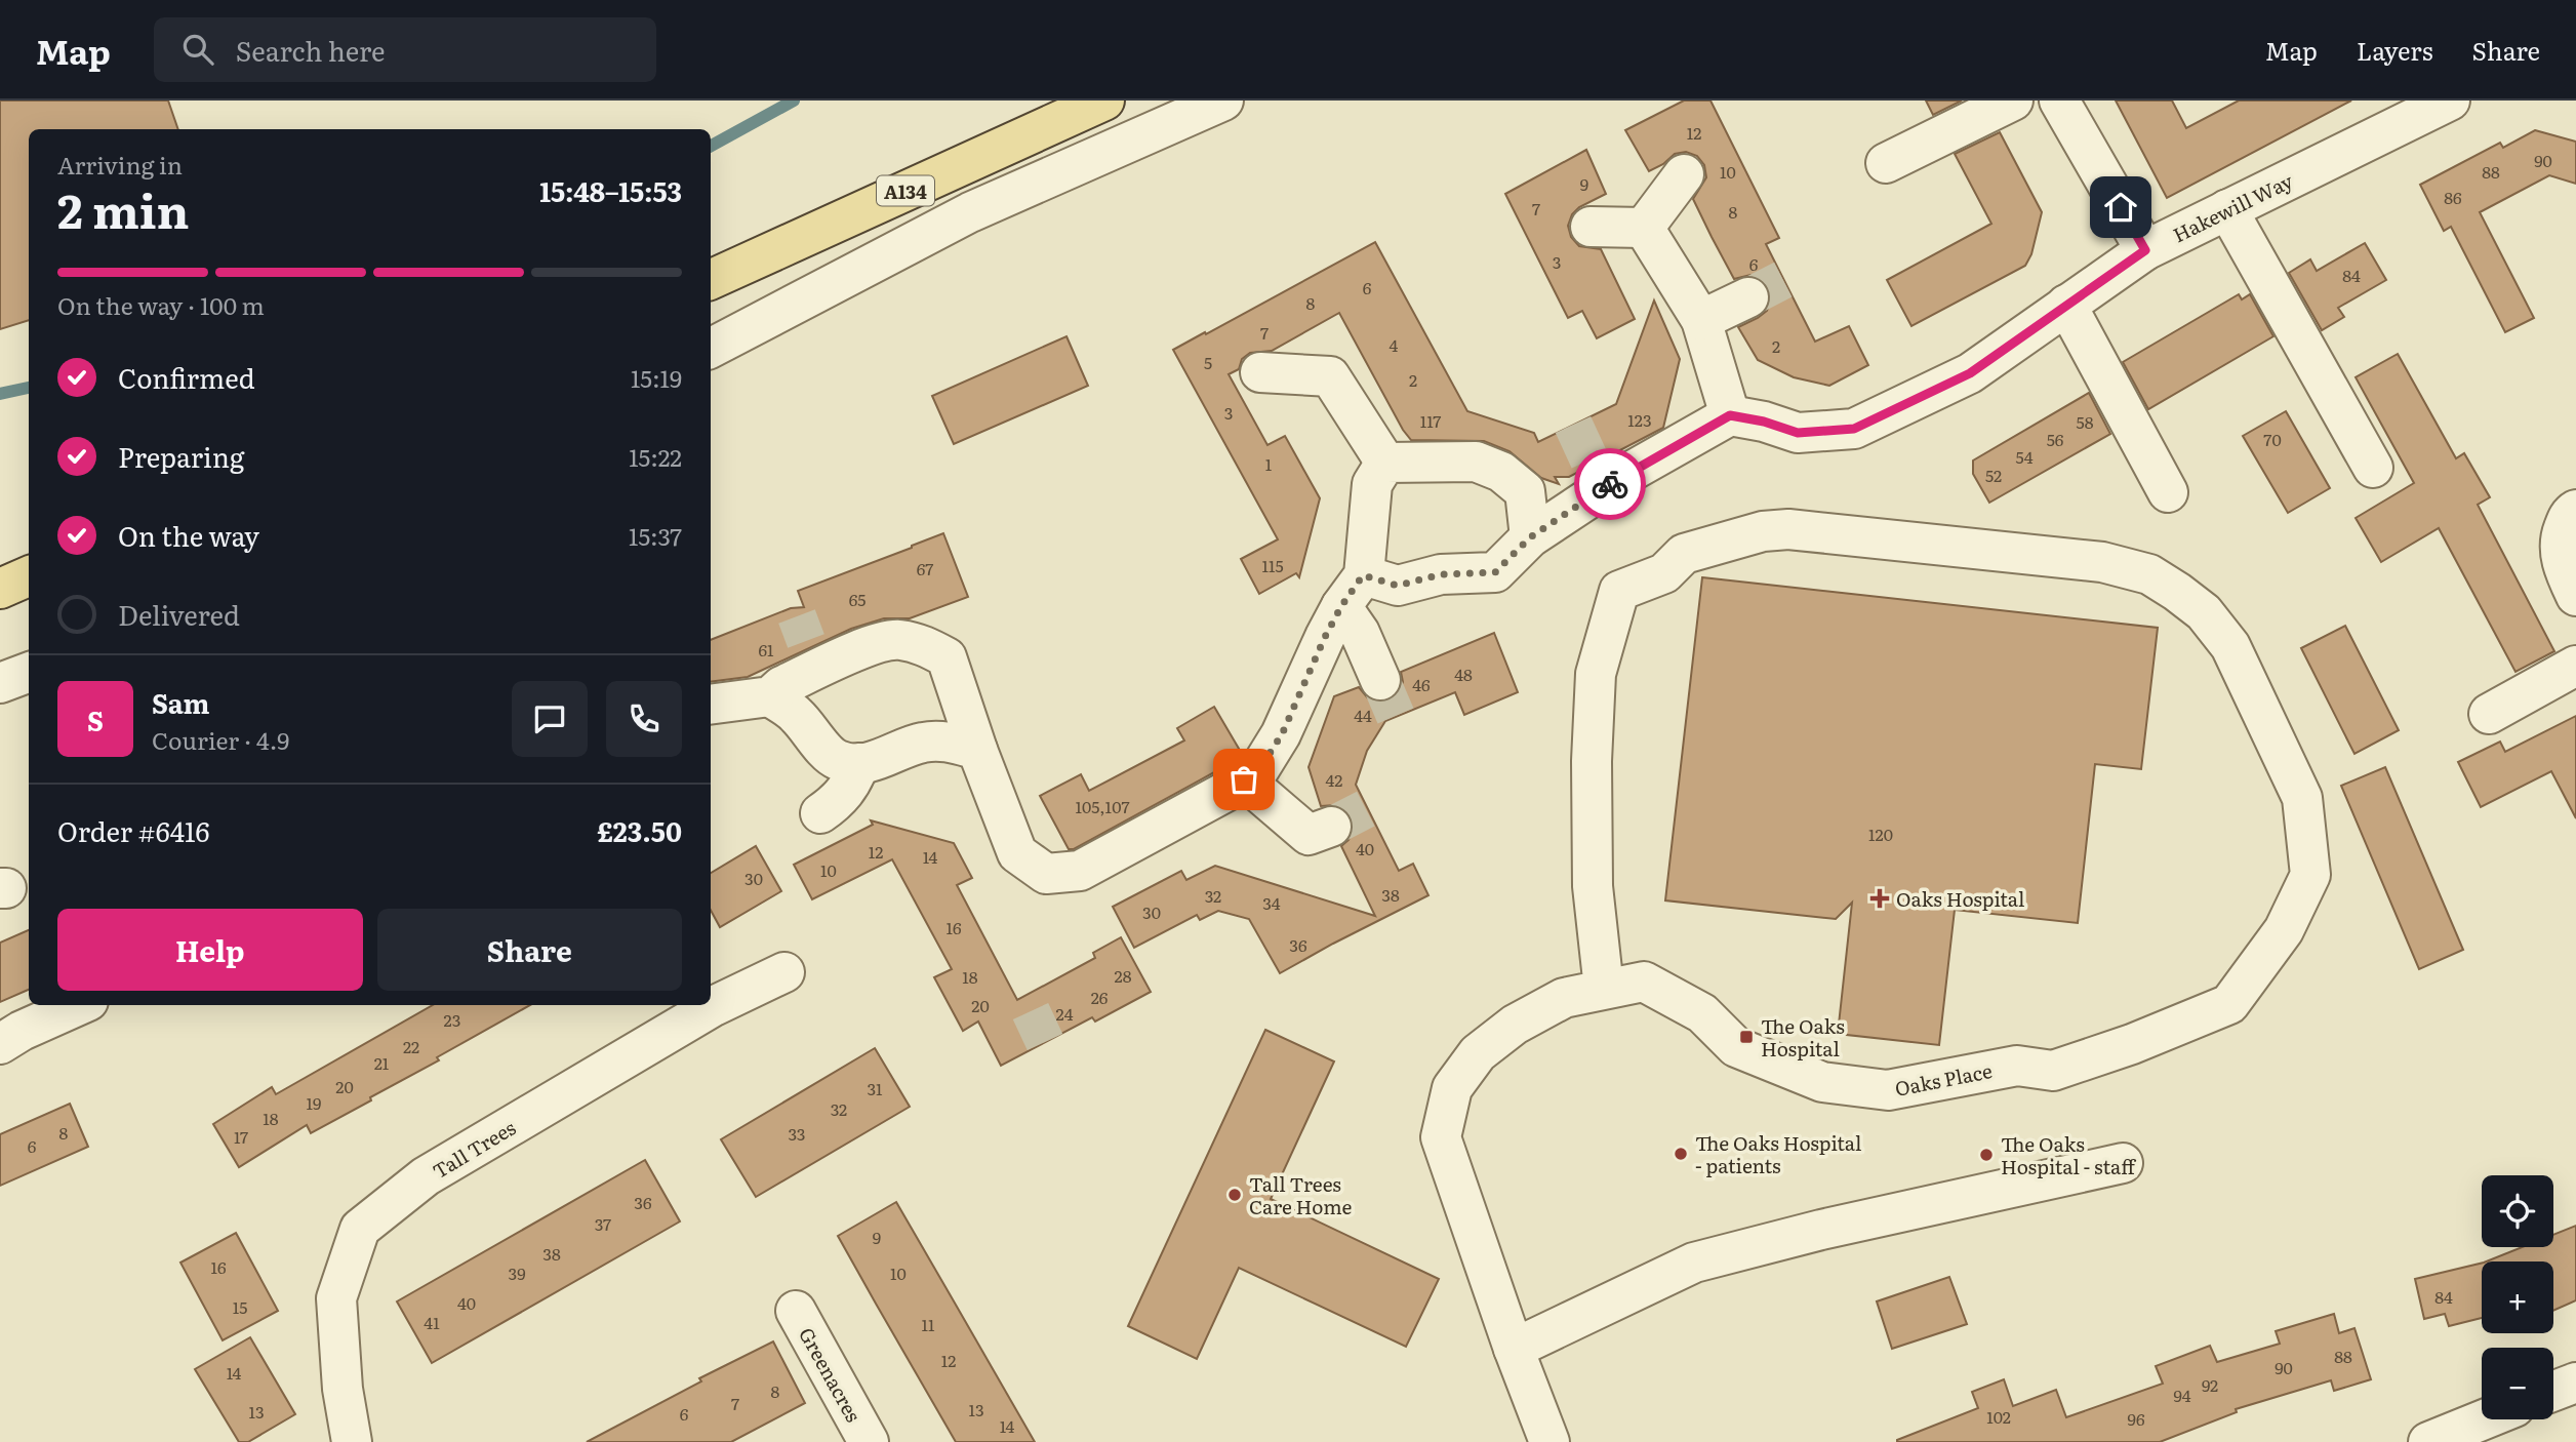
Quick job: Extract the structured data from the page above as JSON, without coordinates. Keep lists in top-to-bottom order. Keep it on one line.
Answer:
{"streets":{"main road":["A134"],"street":["Hakewill Way","Oaks Place","Tall Trees","Greenacres"]},"places":{"health":["Oaks Hospital"],"transit":["The Oaks Hospital"],"other":["The Oaks Hospital - patients","The Oaks Hospital - staff","Tall Trees Care Home"]},"house_numbers":["12","90","10","88","9","86","7","8","3","6","84","6","8","7","4","2","5","2","3","123","117","58","56","70","54","1","52","115","67","65","61","48","46","44","42","105,107","120","40","12","14","10","30","38","32","34","30","16","36","28","18","26","20","24","23","22","21","20","31","19","32","18","8","33","17","6","36","37","9","38","16","39","10","84","40","15","41","11","88","12","90","14","92","8","94","7","13","13","6","102","96","14"],"page":{"header":"Map","search":"Search here","nav":["Map","Layers","Share"],"heading":["2 min","Arriving in","15:48–15:53"],"panel":["Sam","Courier · 4.9","Order #6416","£23.50"],"bar":"On the way · 100 m","list":[["Confirmed","15:19"],["Preparing","15:22"],["On the way","15:37"],"Delivered"],"round":"S","buttons":["Help","Share"],"map_buttons":["+","−"]}}
